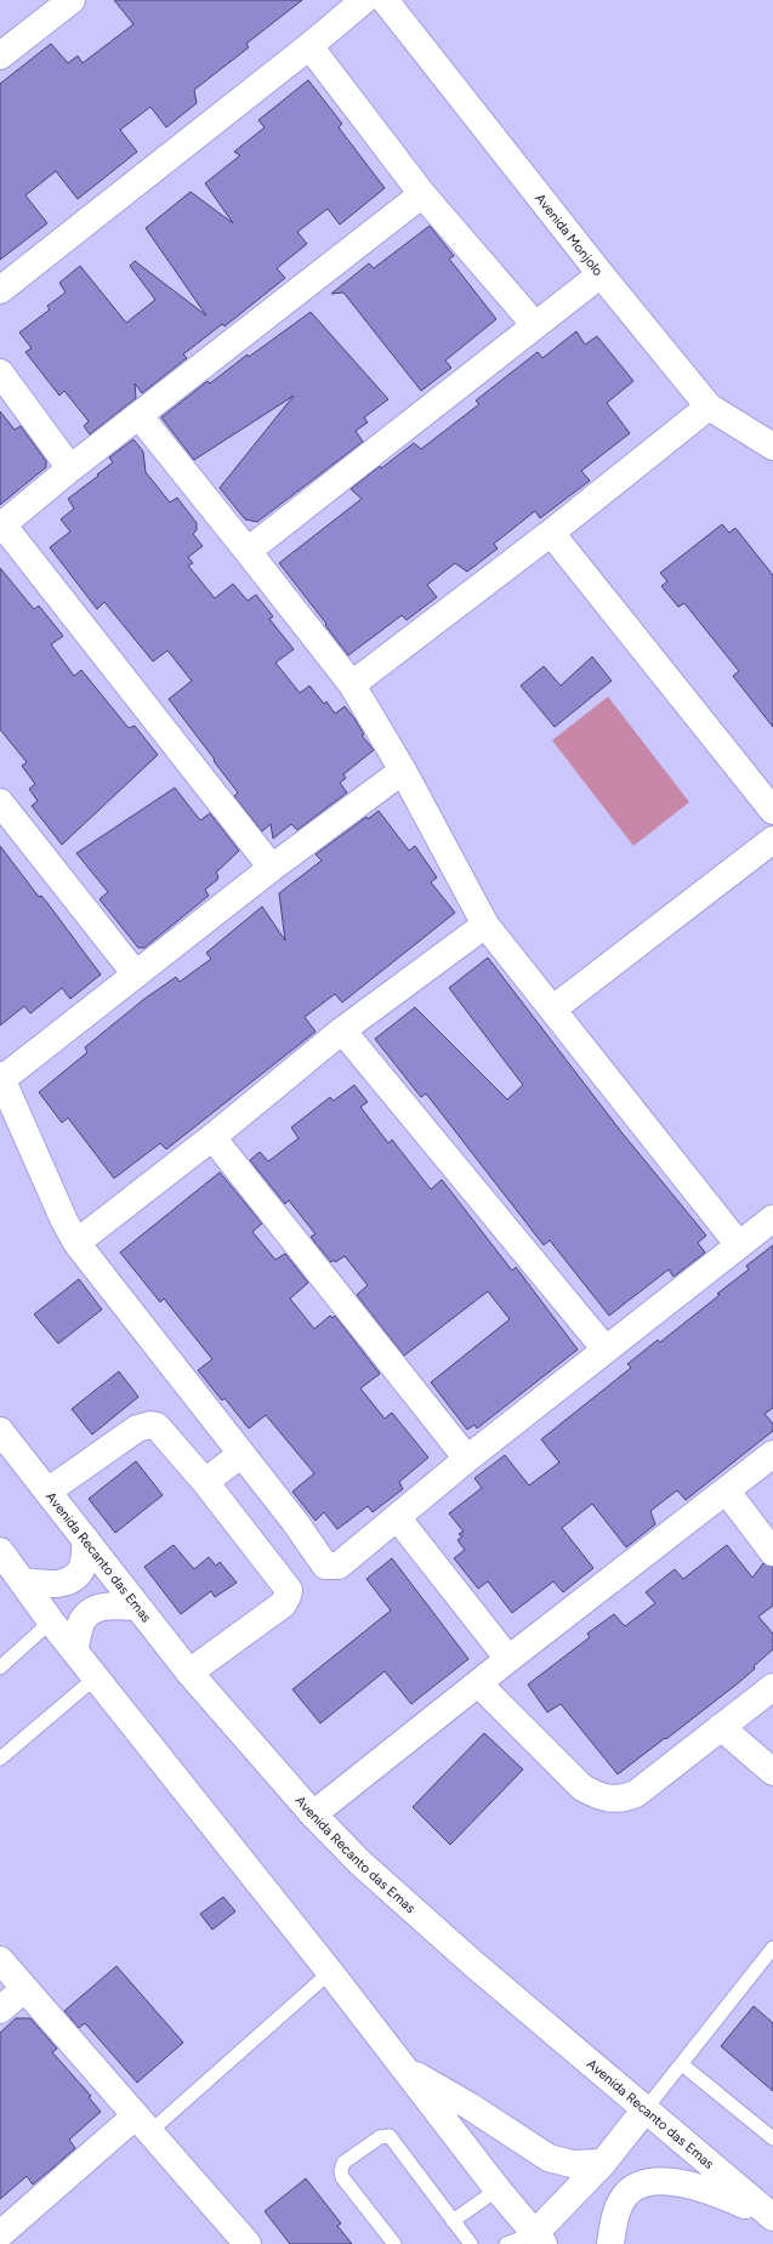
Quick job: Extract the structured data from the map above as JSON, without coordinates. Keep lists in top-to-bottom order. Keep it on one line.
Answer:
{"streets":{"street":["Avenida Monjolo","Avenida Recanto das Emas"]}}
